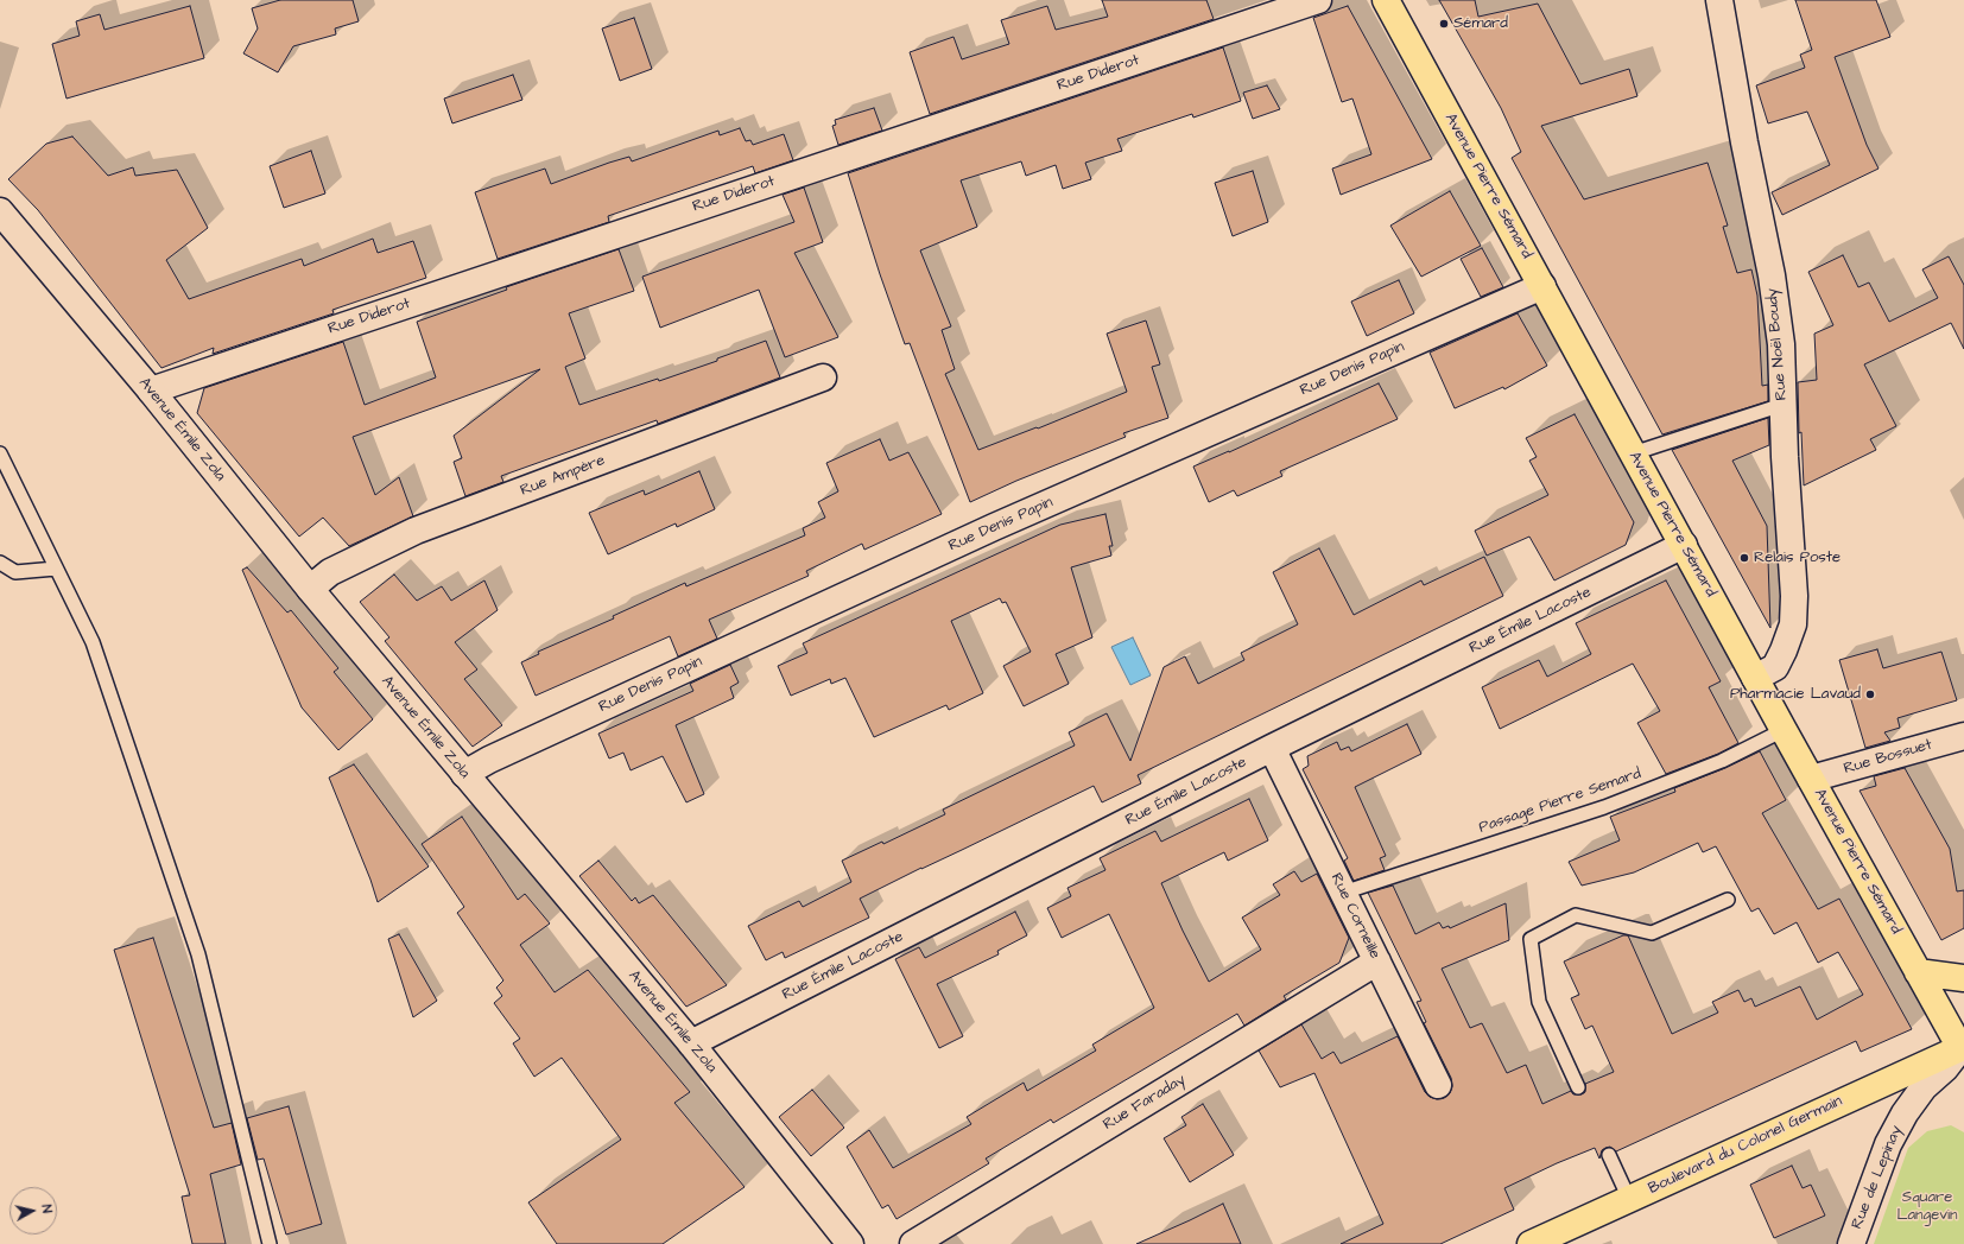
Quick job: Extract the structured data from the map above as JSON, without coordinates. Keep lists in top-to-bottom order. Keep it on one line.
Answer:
{"streets":{"main road":["Avenue Pierre Sémard","Boulevard du Colonel Germain"],"street":["Rue Diderot","Rue Noël Boudy","Rue Denis Papin","Avenue Émile Zola","Rue Ampère","Rue Émile Lacoste","Rue Bossuet","Rue Corneille","Rue Faraday","Rue de Lepinay"],"lane":["Passage Pierre Semard"]},"crossings":[["Rue Diderot","Avenue Émile Zola"],["Avenue Pierre Sémard","Rue Noël Boudy"],["Avenue Pierre Sémard","Rue Denis Papin"],["Avenue Pierre Sémard","Rue Émile Lacoste"],["Avenue Pierre Sémard","Rue Bossuet"],["Avenue Pierre Sémard","Passage Pierre Semard"],["Avenue Pierre Sémard","Boulevard du Colonel Germain"],["Avenue Pierre Sémard","Rue de Lepinay"],["Rue Denis Papin","Avenue Émile Zola"],["Avenue Émile Zola","Rue Ampère"],["Avenue Émile Zola","Rue Émile Lacoste"],["Rue Émile Lacoste","Rue Corneille"],["Passage Pierre Semard","Rue Corneille"],["Rue Corneille","Rue Faraday"],["Boulevard du Colonel Germain","Rue de Lepinay"]],"parks":["Square Langevin"],"places":["Sémard","Relais Poste","Pharmacie Lavaud"],"north":"right"}
